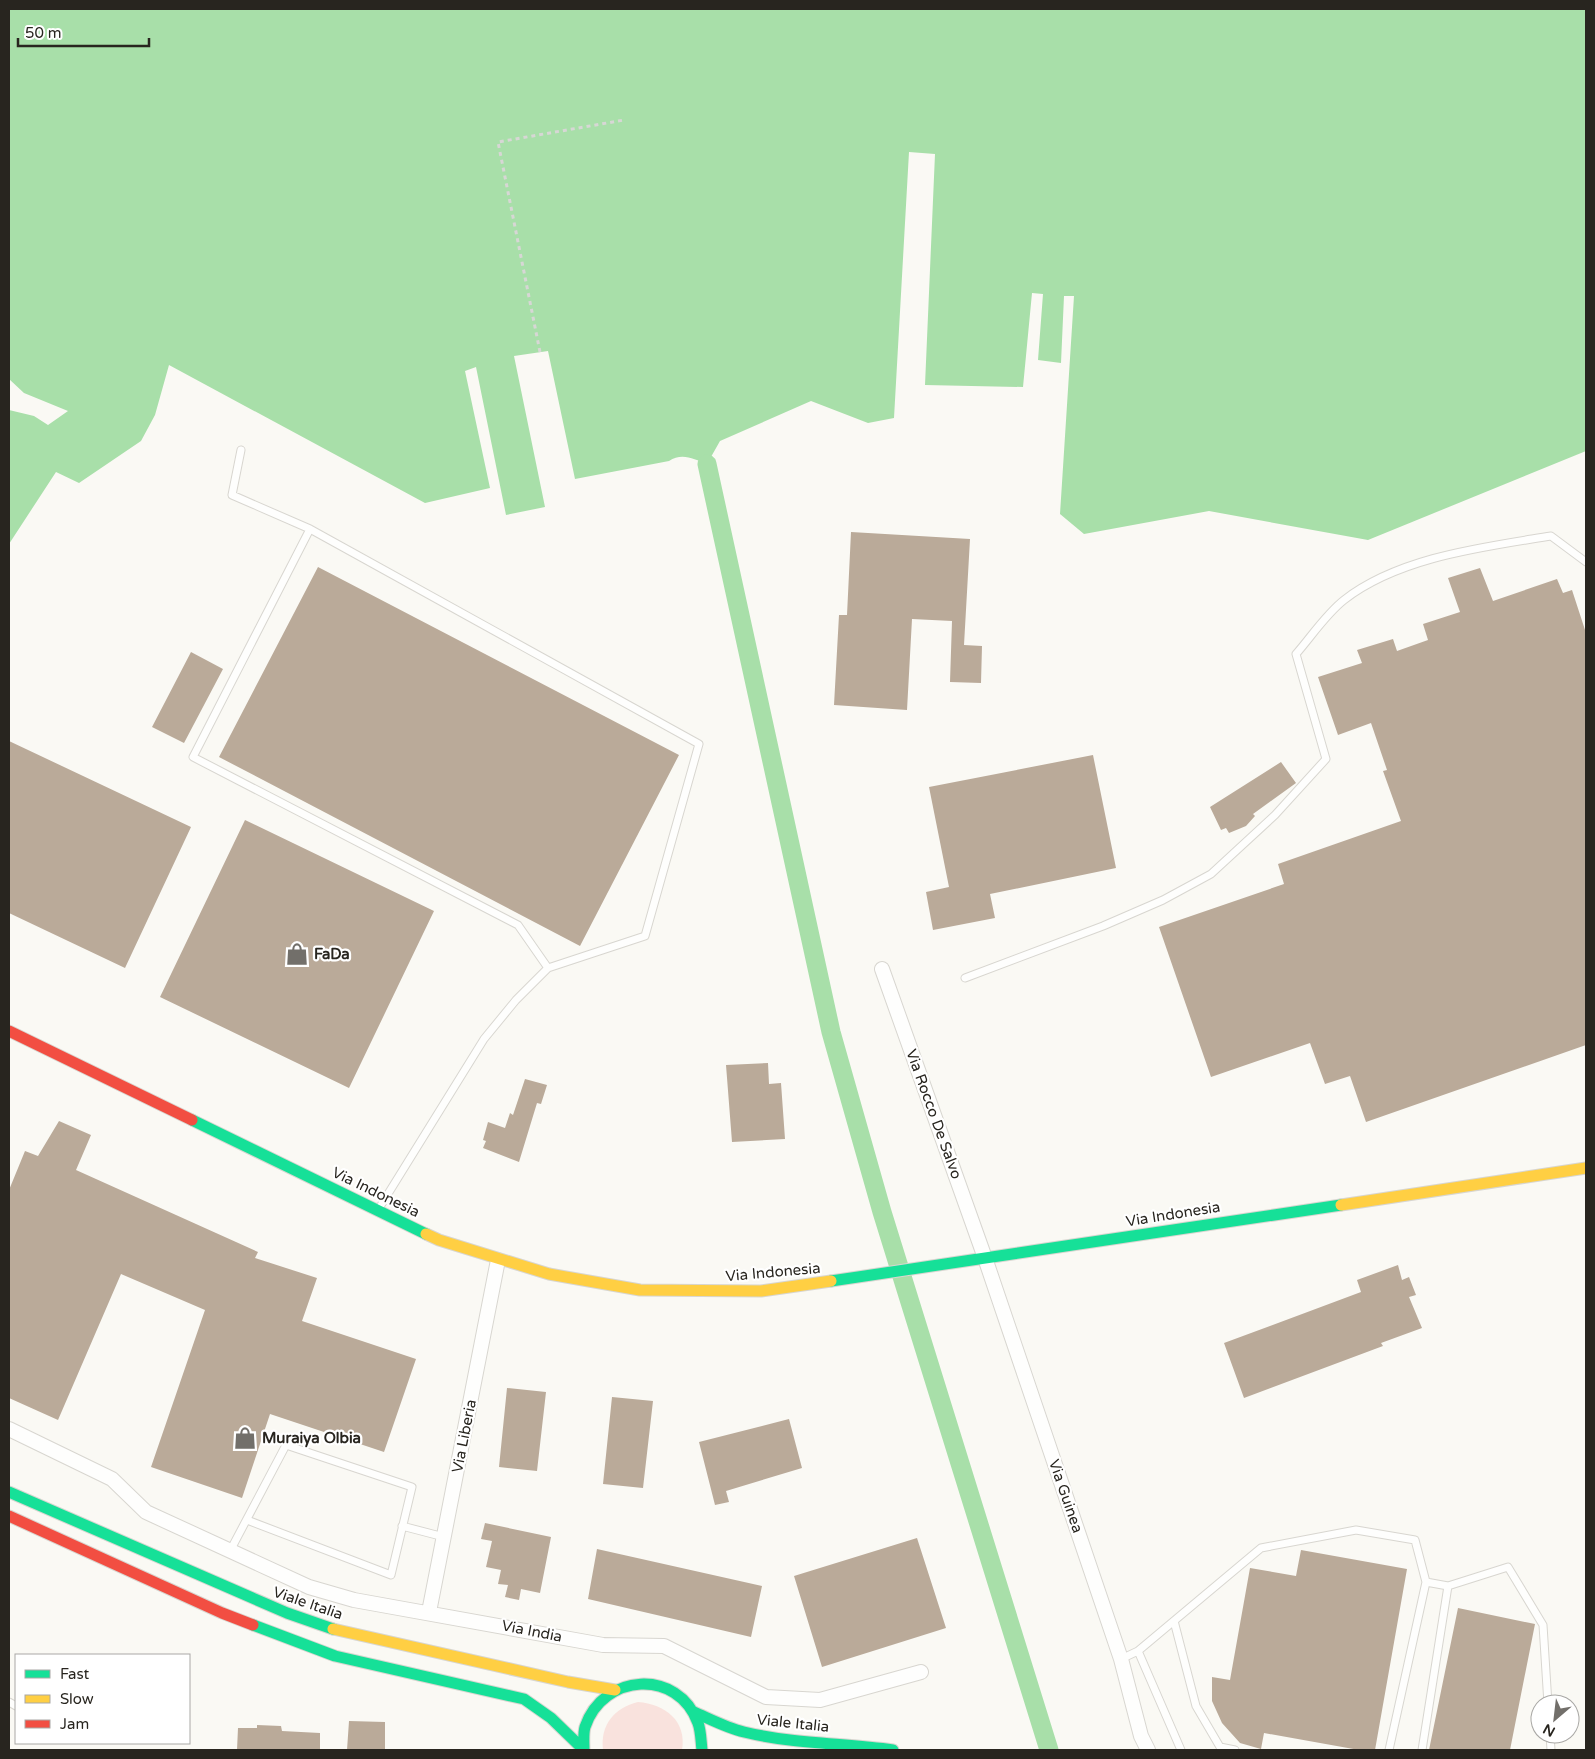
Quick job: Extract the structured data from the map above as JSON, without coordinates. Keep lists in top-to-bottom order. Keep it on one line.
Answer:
{"streets":{"main road":["Via Indonesia","Viale Italia"],"street":["Via Rocco De Salvo","Via Liberia","Via Guinea","Via India"]},"crossings":[["Via Rocco De Salvo","Via Indonesia"],["Via Rocco De Salvo","Via Guinea"],["Via Indonesia","Via Liberia"],["Via Indonesia","Via Guinea"],["Via Liberia","Via India"]],"places":{"shop":["FaDa","Muraiya Olbia"]},"legend":["Fast","Slow","Jam"],"scale_bar":"50 m","north":"bottom left"}
